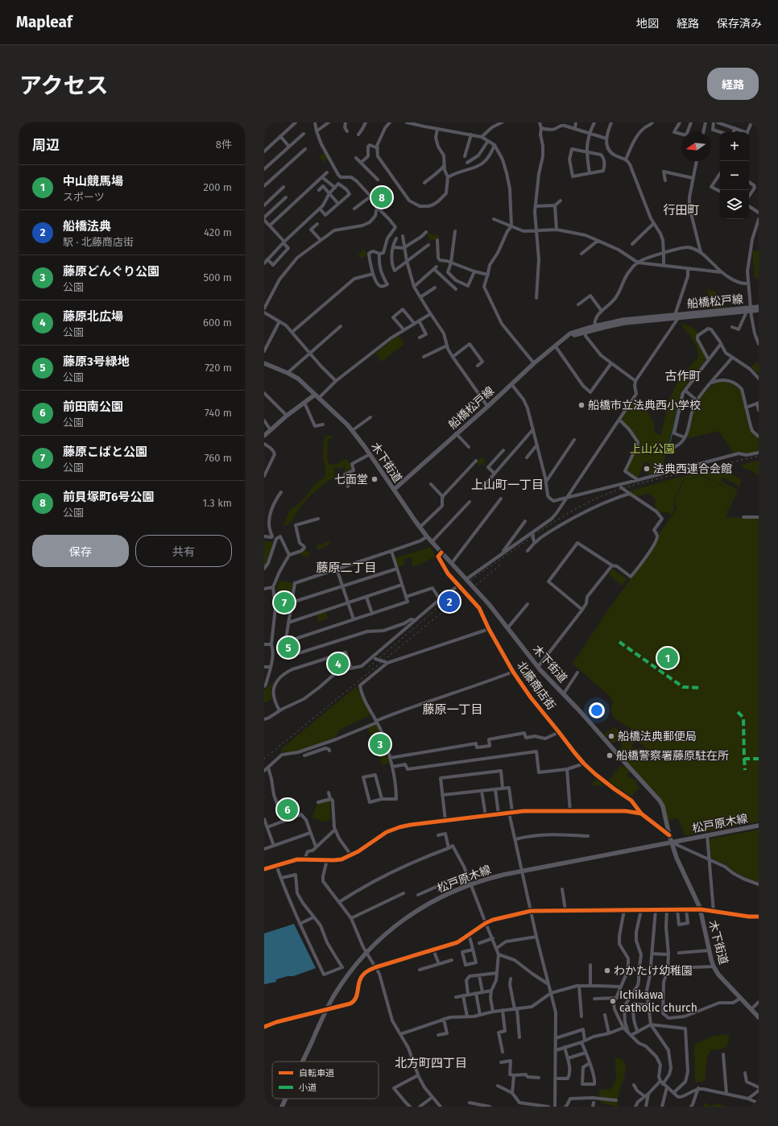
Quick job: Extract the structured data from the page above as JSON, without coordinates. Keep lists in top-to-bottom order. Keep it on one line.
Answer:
{"streets":{"main road":["船橋松戸線","木下街道","松戸原木線"],"street":["北藤商店街"]},"crossings":[["船橋松戸線","木下街道"],["木下街道","北藤商店街"],["木下街道","松戸原木線"]],"districts":["行田町","古作町","上山町一丁目","藤原二丁目","藤原一丁目","北方町四丁目"],"parks":["上山公園"],"places":["船橋市立法典西小学校","法典西連合会館","七面堂","船橋法典郵便局","船橋警察署藤原駐在所","わかたけ幼稚園","Ichikawa catholic church"],"legend":["自転車道","小道"],"north":"left","page":{"header":"Mapleaf","nav":["地図","経路","保存済み"],"title":"アクセス","buttons":["経路",["保存","共有"]],"heading":["周辺","8件"],"map_buttons":["+","−"],"list":[{"mark":"1","name":"中山競馬場","note":"スポーツ","value":"200 m"},{"mark":"2","name":"船橋法典","note":"駅 · 北藤商店街","value":"420 m"},{"mark":"3","name":"藤原どんぐり公園","note":"公園","value":"500 m"},{"mark":"4","name":"藤原北広場","note":"公園","value":"600 m"},{"mark":"5","name":"藤原3号緑地","note":"公園","value":"720 m"},{"mark":"6","name":"前田南公園","note":"公園","value":"740 m"},{"mark":"7","name":"藤原こばと公園","note":"公園","value":"760 m"},{"mark":"8","name":"前貝塚町6号公園","note":"公園","value":"1.3 km"}],"pins":["8","2","7","5","1","4","3","6"]}}
